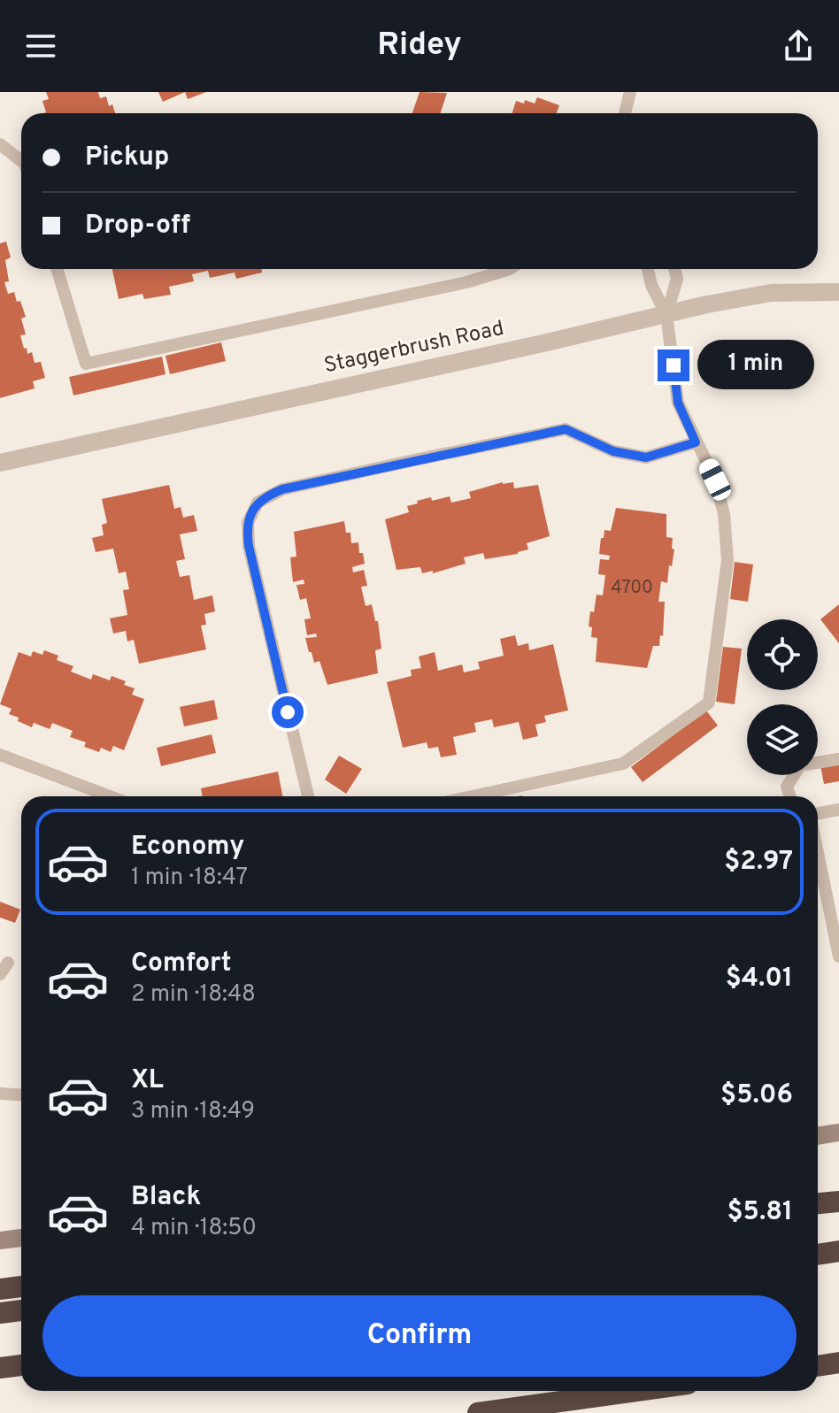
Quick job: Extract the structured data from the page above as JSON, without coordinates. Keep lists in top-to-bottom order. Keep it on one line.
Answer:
{"streets":{"street":["Staggerbrush Road"]},"house_numbers":["4700"],"page":{"header":"Ridey","banner":["Pickup","Drop-off"],"bubble":"1 min","list":[{"name":"Economy","note":"1 min · 18:47","value":"$2.97"},{"name":"Comfort","note":"2 min · 18:48","value":"$4.01"},{"name":"XL","note":"3 min · 18:49","value":"$5.06"},{"name":"Black","note":"4 min · 18:50","value":"$5.81"}],"buttons":"Confirm"}}
